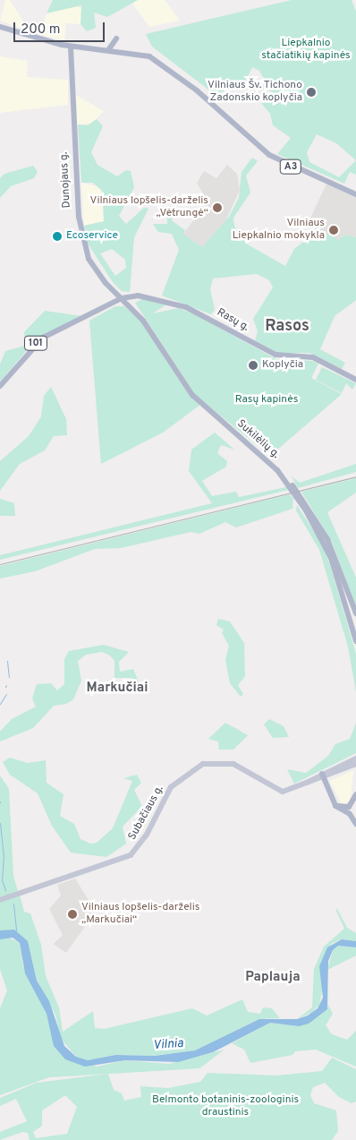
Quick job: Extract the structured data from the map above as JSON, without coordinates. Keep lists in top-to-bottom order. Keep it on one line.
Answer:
{"streets":{"main road":["A3","Dunojaus g.","Rasų g.","101","Sukilėlių g."],"street":["Subačiaus g."]},"crossings":[["A3","Dunojaus g."],["Dunojaus g.","Rasų g."],["Dunojaus g.","101"],["Dunojaus g.","Sukilėlių g."],["Rasų g.","101"],["Rasų g.","Sukilėlių g."],["101","Sukilėlių g."]],"districts":["Rasos","Markučiai","Paplauja"],"water":["Vilnia"],"parks":["Liepkalnio stačiatikių kapinės","Rasų kapinės","Belmonto botaninis-zoologinis draustinis"],"places":["Vilniaus Šv. Tichono Zadonskio koplyčia","Vilniaus lopšelis-darželis „Vėtrungė“","Vilniaus Liepkalnio mokykla","Ecoservice","Koplyčia","Vilniaus lopšelis-darželis „Markučiai“"],"scale_bar":"200 m"}
